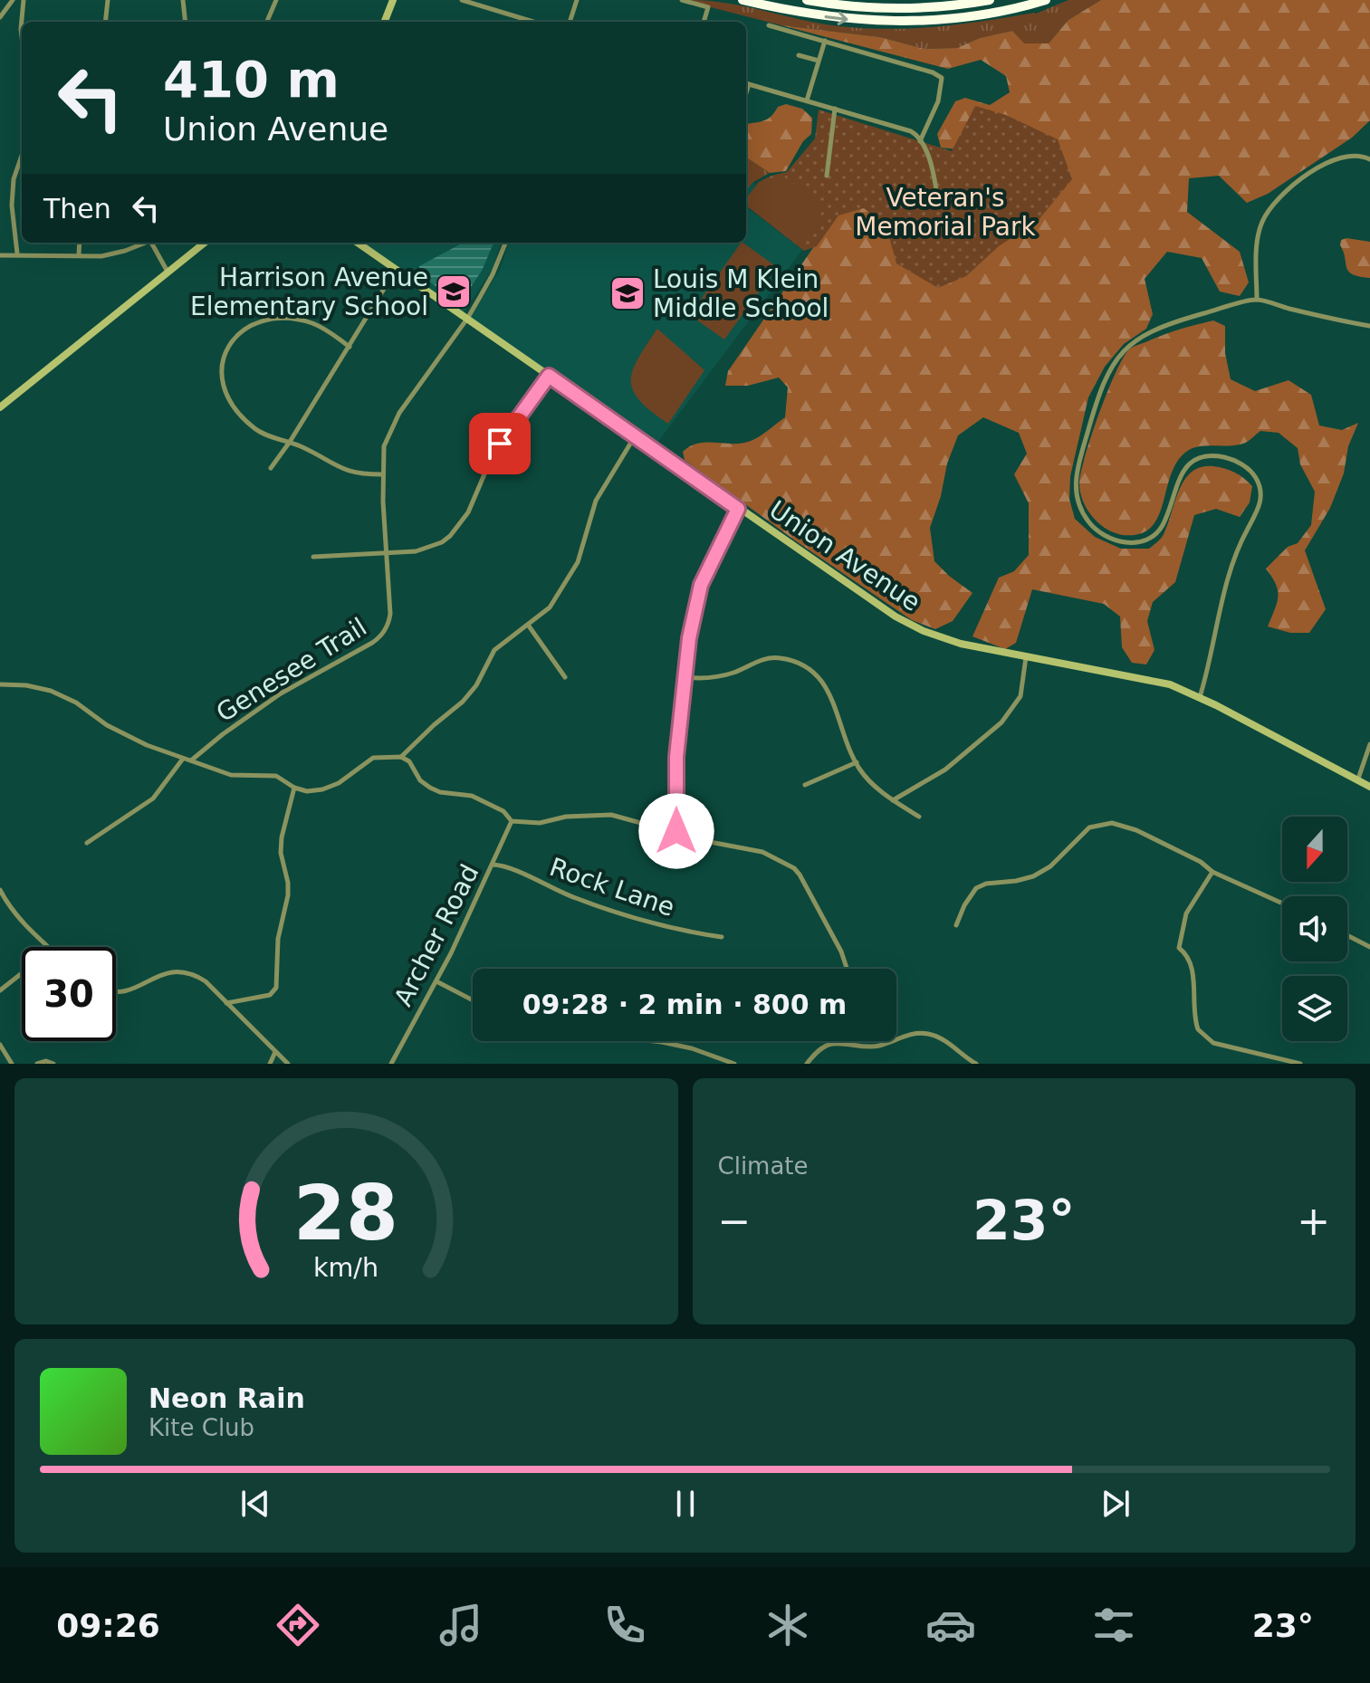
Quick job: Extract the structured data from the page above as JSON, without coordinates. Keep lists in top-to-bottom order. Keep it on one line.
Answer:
{"streets":{"street":["Union Avenue","Genesee Trail","Rock Lane","Archer Road"]},"crossings":[["Union Avenue","Genesee Trail"],["Rock Lane","Archer Road"]],"parks":["Veteran's Memorial Park"],"places":{"school or university":["Harrison Avenue Elementary School","Louis M Klein Middle School"]},"north":"bottom","page":{"turn":["410 m","Union Avenue"],"then":"Then","limit":"30","trip":"09:28 · 2 min · 800 m","tile":"Climate","heat":["−","23°","+"],"song":["Neon Rain","Kite Club"],"tabs":["09:26","23°"],"gauge":["28","km/h"]}}
